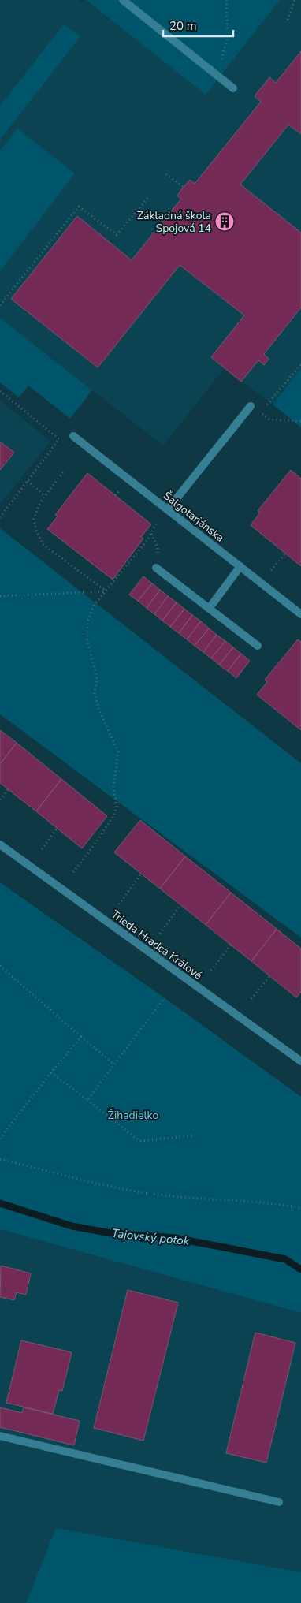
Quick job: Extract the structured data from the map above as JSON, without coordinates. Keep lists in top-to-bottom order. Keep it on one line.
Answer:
{"streets":{"street":["Šalgotarjánska","Trieda Hradca Králové"]},"water":["Tajovský potok"],"parks":["Žihadielko"],"places":{"building":["Základná škola Spojová 14"]},"scale_bar":"20 m"}
